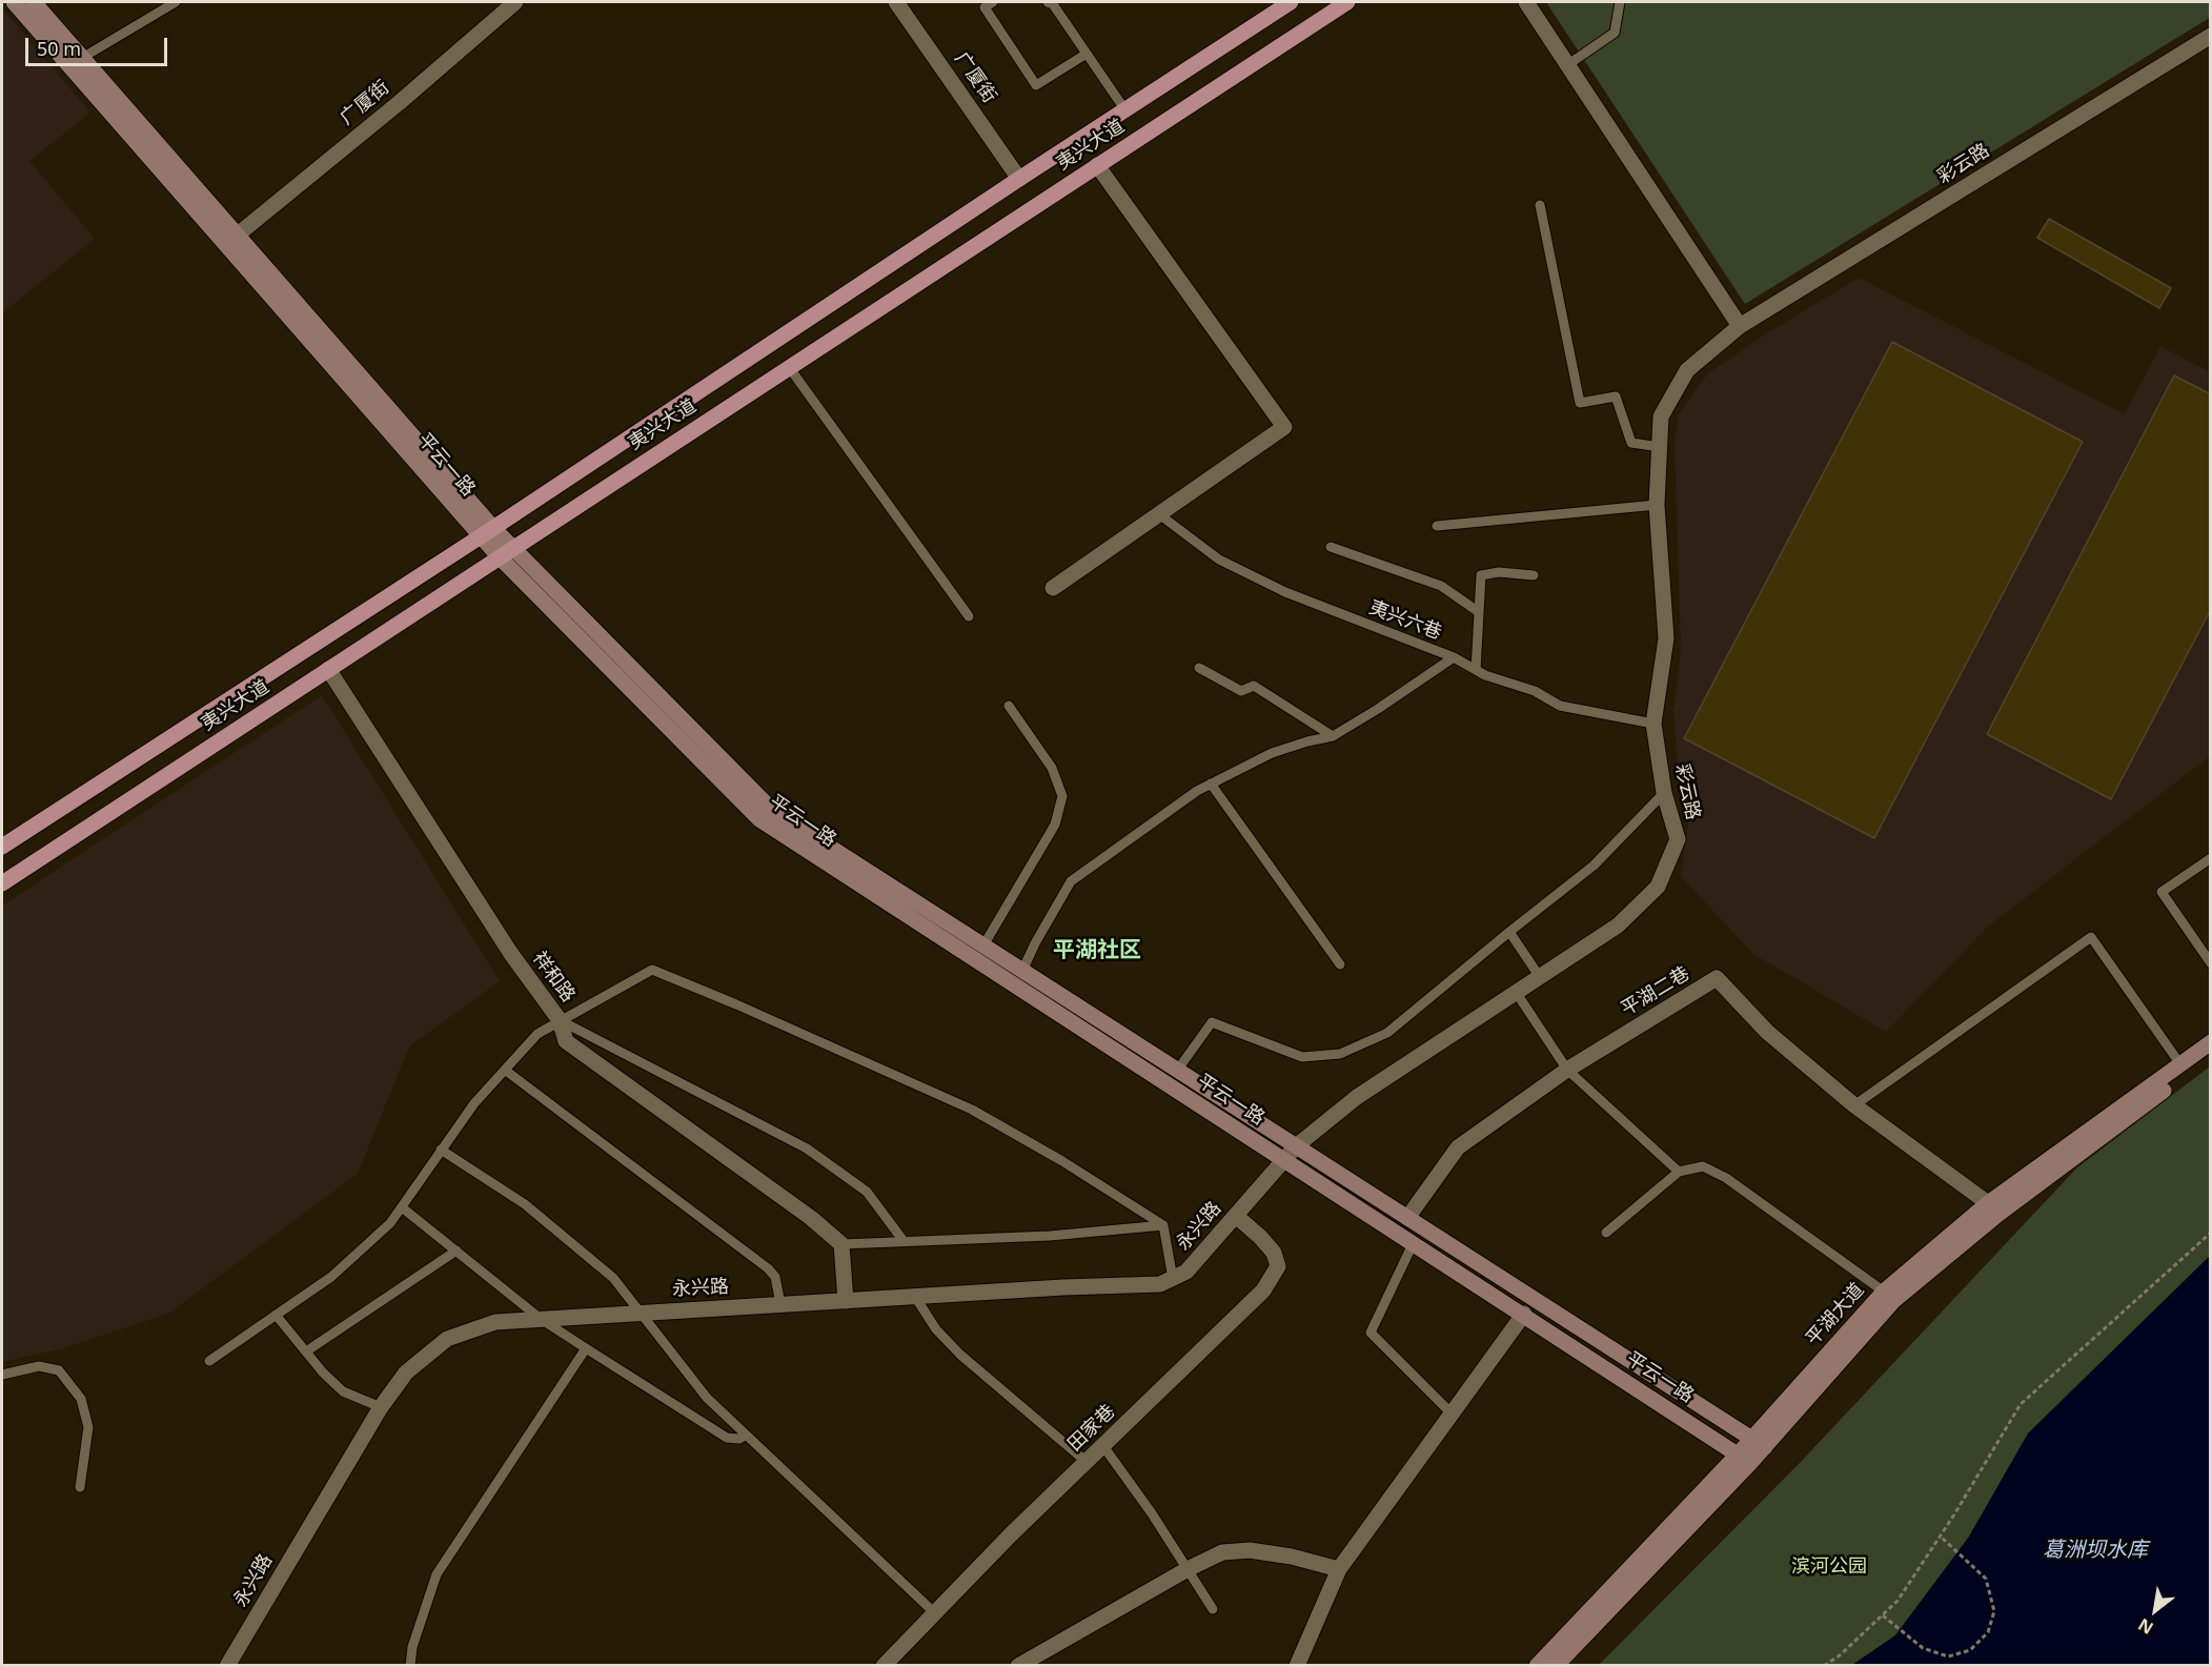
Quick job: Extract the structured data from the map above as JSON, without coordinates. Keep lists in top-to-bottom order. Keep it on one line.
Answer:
{"streets":{"main road":["夷兴大道","平云一路","平湖大道"],"street":["广厦街","彩云路","祥和路","平湖二巷","永兴路","田家巷"],"lane":["夷兴六巷"]},"crossings":[["广厦街","夷兴大道"],["广厦街","平云一路"],["夷兴大道","平云一路"],["夷兴大道","祥和路"],["彩云路","平云一路"],["彩云路","夷兴六巷"],["彩云路","永兴路"],["平云一路","平湖二巷"],["平云一路","永兴路"],["平云一路","平湖大道"],["平湖二巷","平湖大道"],["永兴路","田家巷"]],"districts":["平湖社区"],"water":["葛洲坝水库"],"parks":["滨河公园"],"scale_bar":"50 m","north":"bottom left"}
